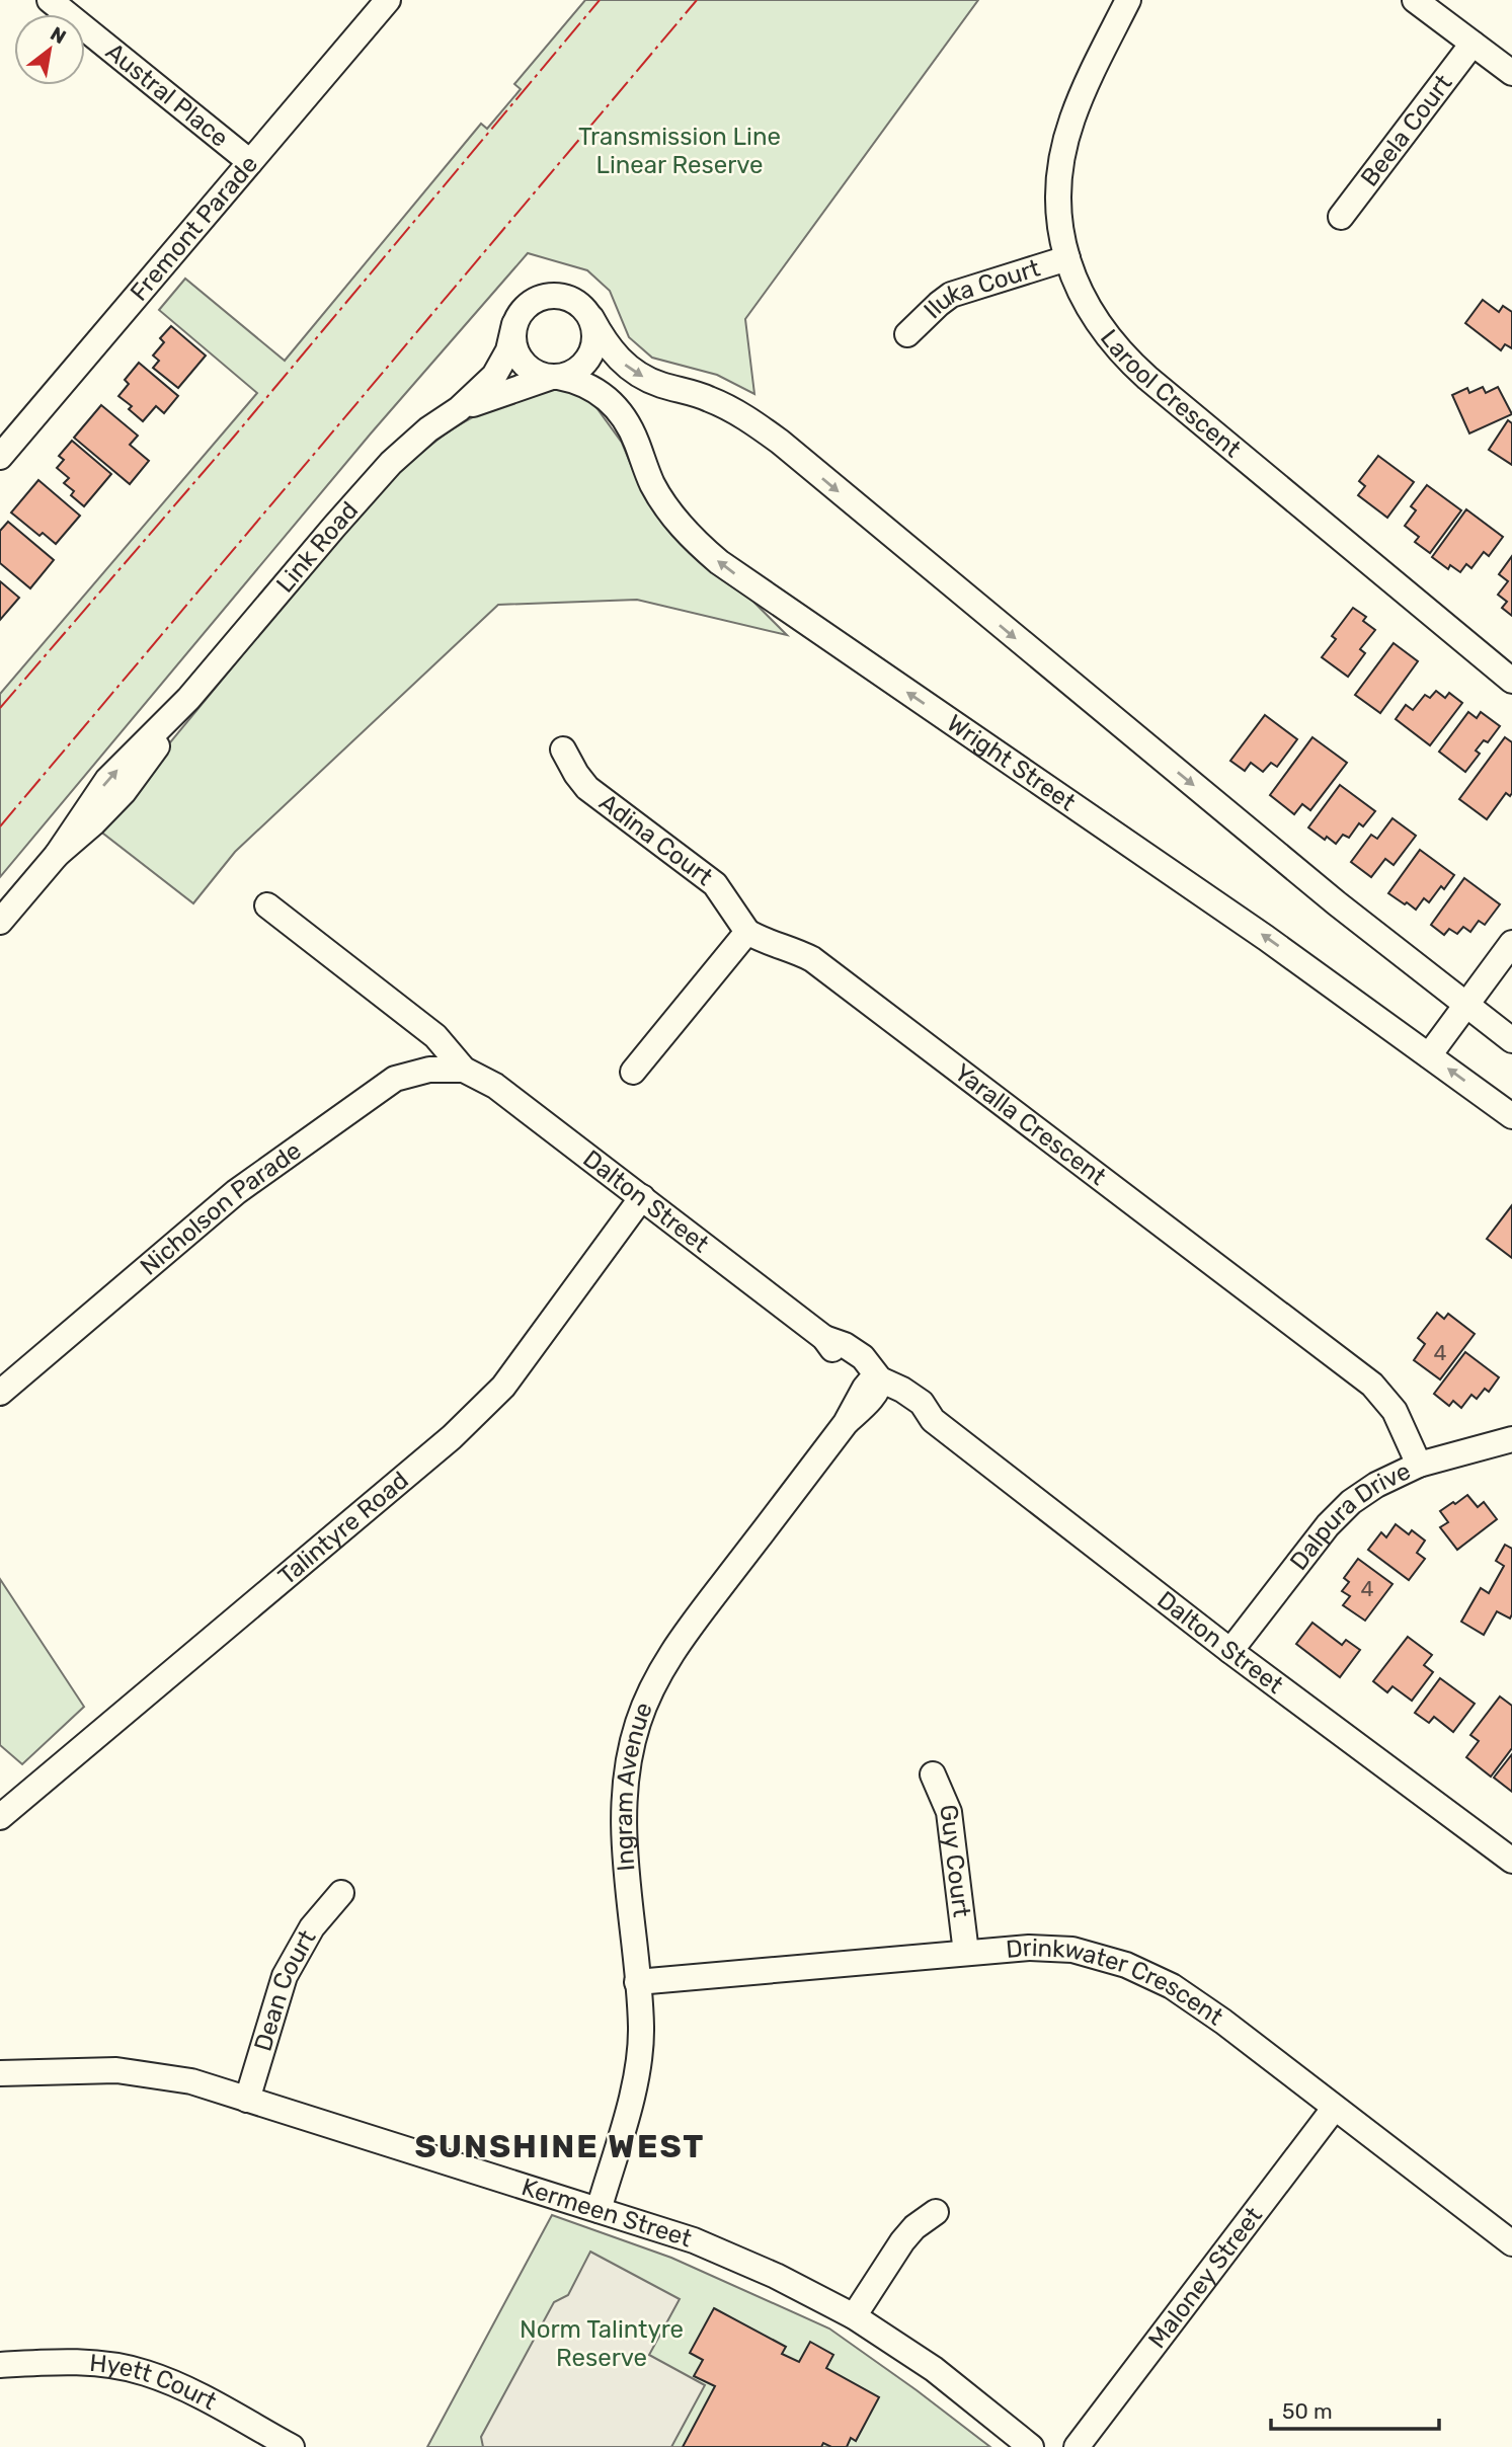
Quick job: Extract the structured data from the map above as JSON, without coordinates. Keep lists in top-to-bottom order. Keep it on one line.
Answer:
{"streets":{"street":["Austral Place","Beela Court","Fremont Parade","Iluka Court","Larool Crescent","Link Road","Wright Street","Adina Court","Yaralla Crescent","Dalton Street","Nicholson Parade","Dalpura Drive","Talintyre Road","Ingram Avenue","Guy Court","Drinkwater Crescent","Dean Court","Kermeen Street","Maloney Street","Hyett Court"]},"crossings":[["Austral Place","Fremont Parade"],["Iluka Court","Larool Crescent"],["Link Road","Wright Street"],["Adina Court","Yaralla Crescent"],["Yaralla Crescent","Dalpura Drive"],["Dalton Street","Nicholson Parade"],["Dalton Street","Dalpura Drive"],["Dalton Street","Talintyre Road"],["Dalton Street","Ingram Avenue"],["Ingram Avenue","Drinkwater Crescent"],["Ingram Avenue","Kermeen Street"],["Guy Court","Drinkwater Crescent"],["Drinkwater Crescent","Maloney Street"],["Dean Court","Kermeen Street"]],"districts":["SUNSHINE WEST"],"parks":["Transmission Line Linear Reserve","Norm Talintyre Reserve"],"house_numbers":["4","4"],"scale_bar":"50 m","north":"top right"}
